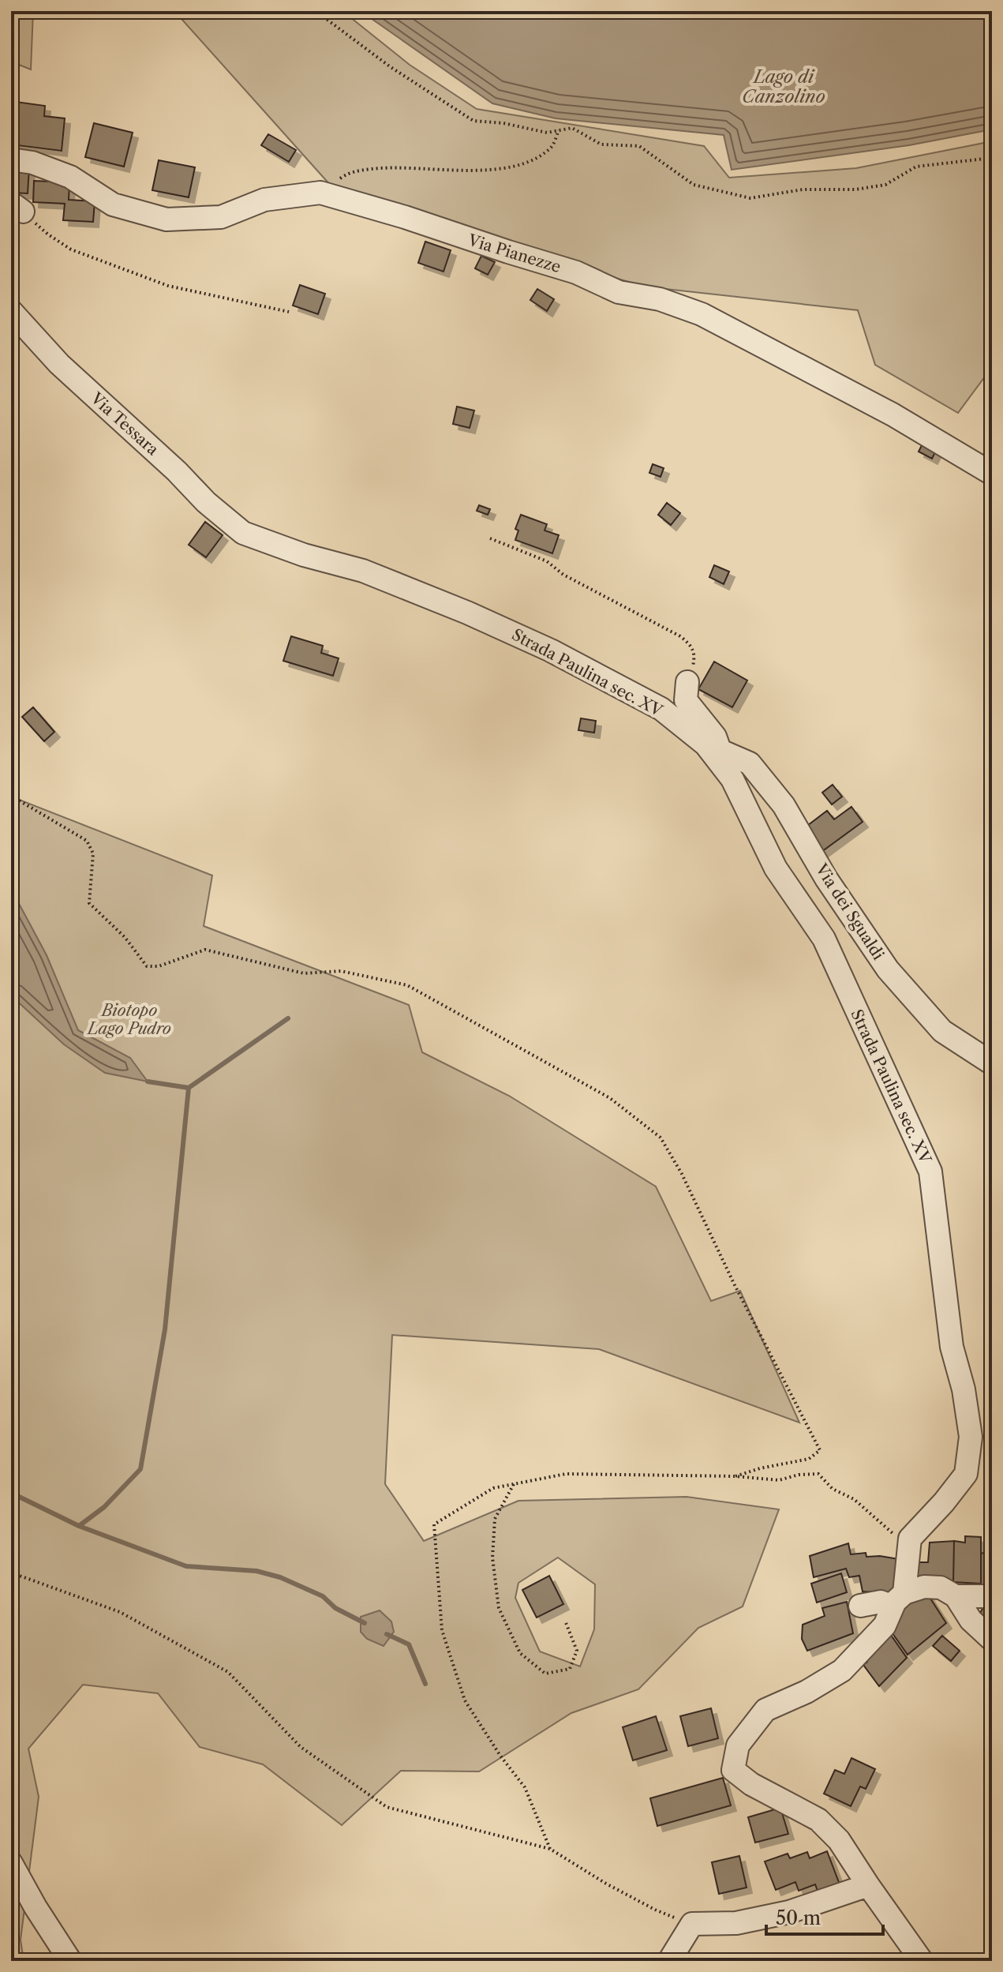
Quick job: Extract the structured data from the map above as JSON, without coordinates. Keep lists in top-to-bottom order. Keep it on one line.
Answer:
{"streets":{"street":["Via Pianezze","Via Tessara","Strada Paulina sec. XV","Via dei Sgualdi"]},"crossings":[["Via Tessara","Strada Paulina sec. XV"],["Strada Paulina sec. XV","Via dei Sgualdi"]],"water":["Lago di Canzolino"],"parks":["Biotopo Lago Pudro"],"scale_bar":"50 m"}
